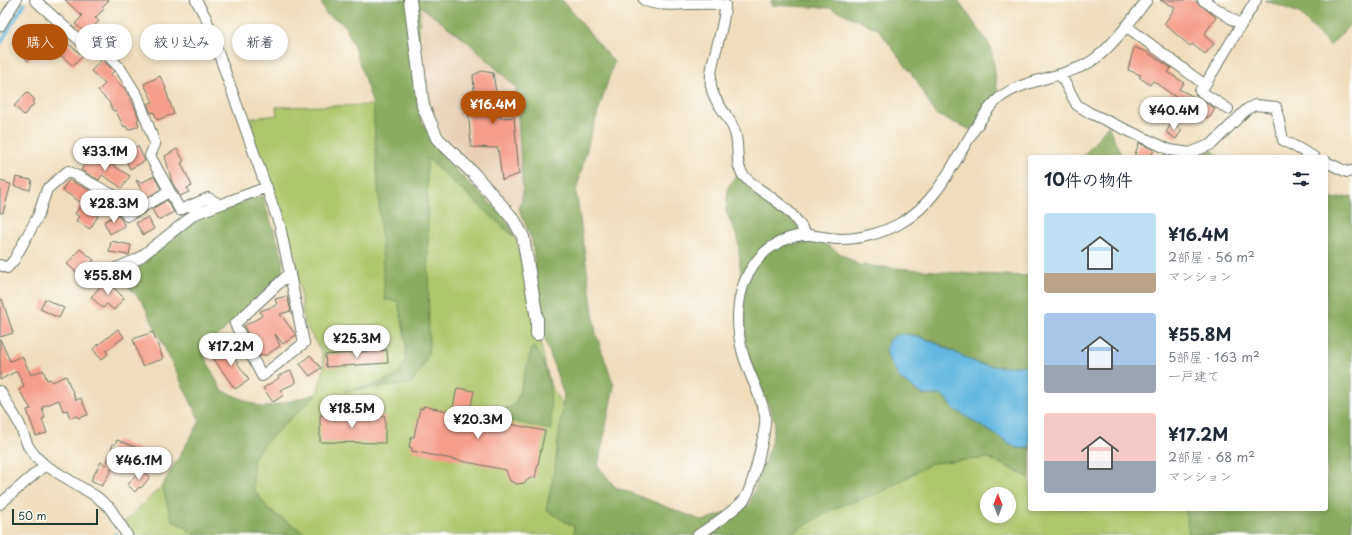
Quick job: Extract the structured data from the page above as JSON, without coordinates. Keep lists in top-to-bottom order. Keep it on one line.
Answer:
{"scale_bar":"50 m","north":"top","page":{"chip":["購入","賃貸","絞り込み","新着"],"price":["¥16.4M","¥40.4M","¥33.1M","¥28.3M","¥55.8M","¥25.3M","¥17.2M","¥18.5M","¥20.3M","¥46.1M"],"heading":"10件の物件","list":[{"name":"¥16.4M","note":"2部屋 · 56 m² · マンション"},{"name":"¥55.8M","note":"5部屋 · 163 m² · 一戸建て"},{"name":"¥17.2M","note":"2部屋 · 68 m² · マンション"}],"scale":"50 m"}}
